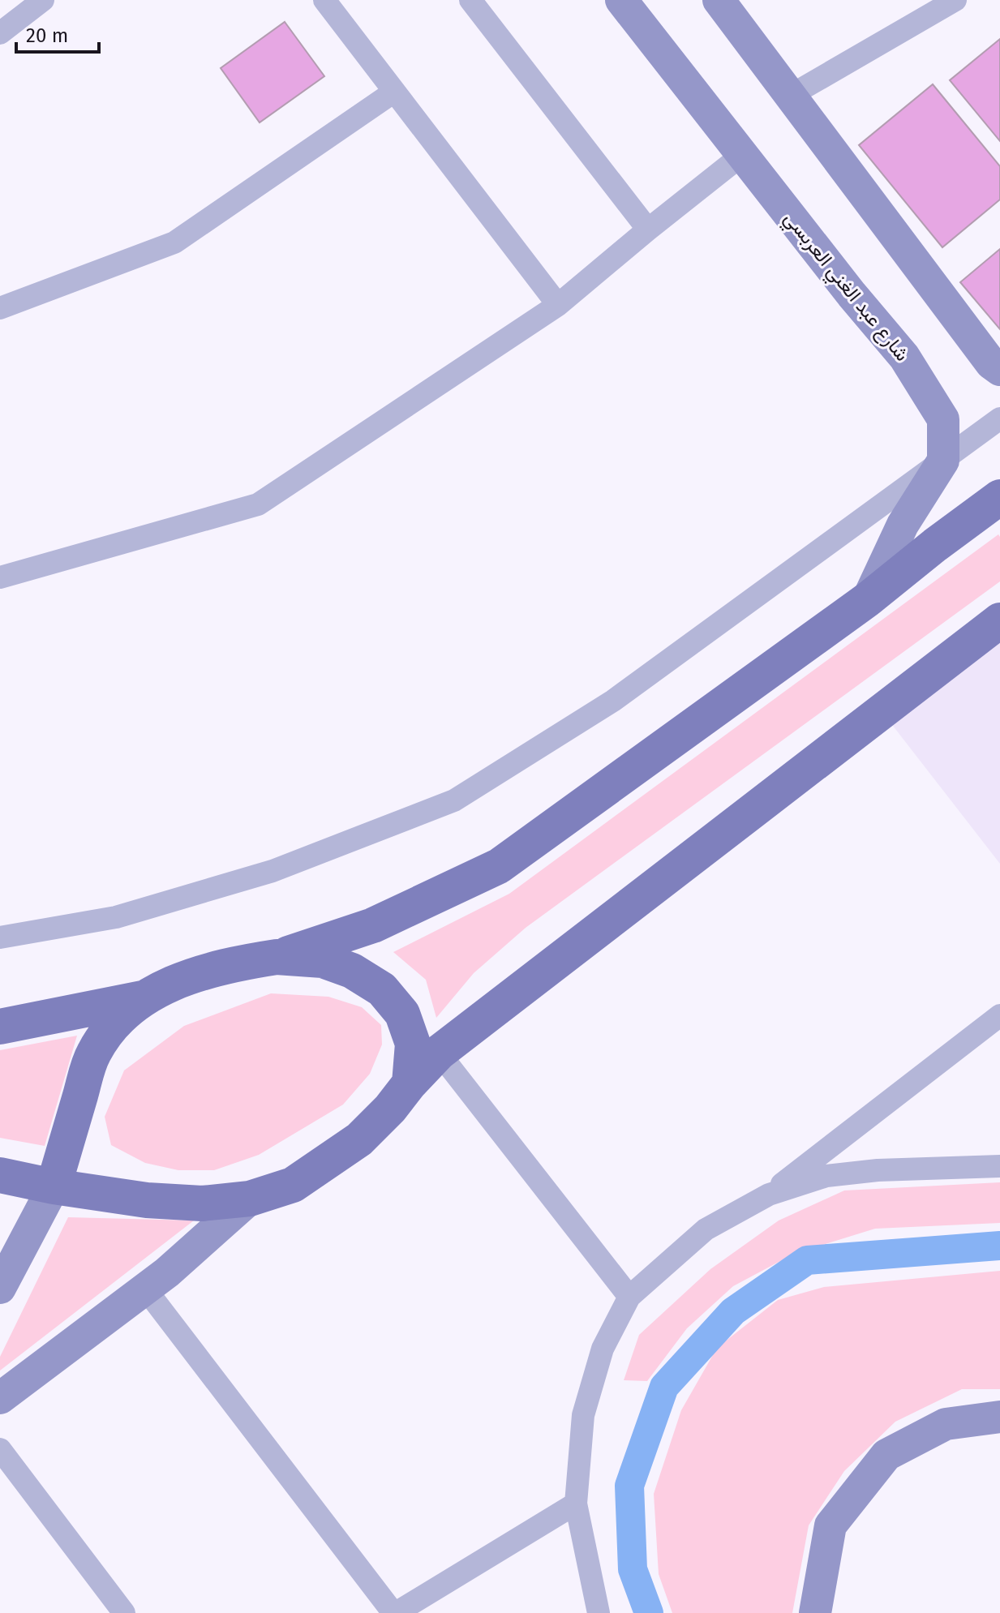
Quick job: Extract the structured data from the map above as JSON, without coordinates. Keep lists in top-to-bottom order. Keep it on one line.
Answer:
{"streets":{"main road":["شارع عبد الغني العربسي"]},"scale_bar":"20 m"}
